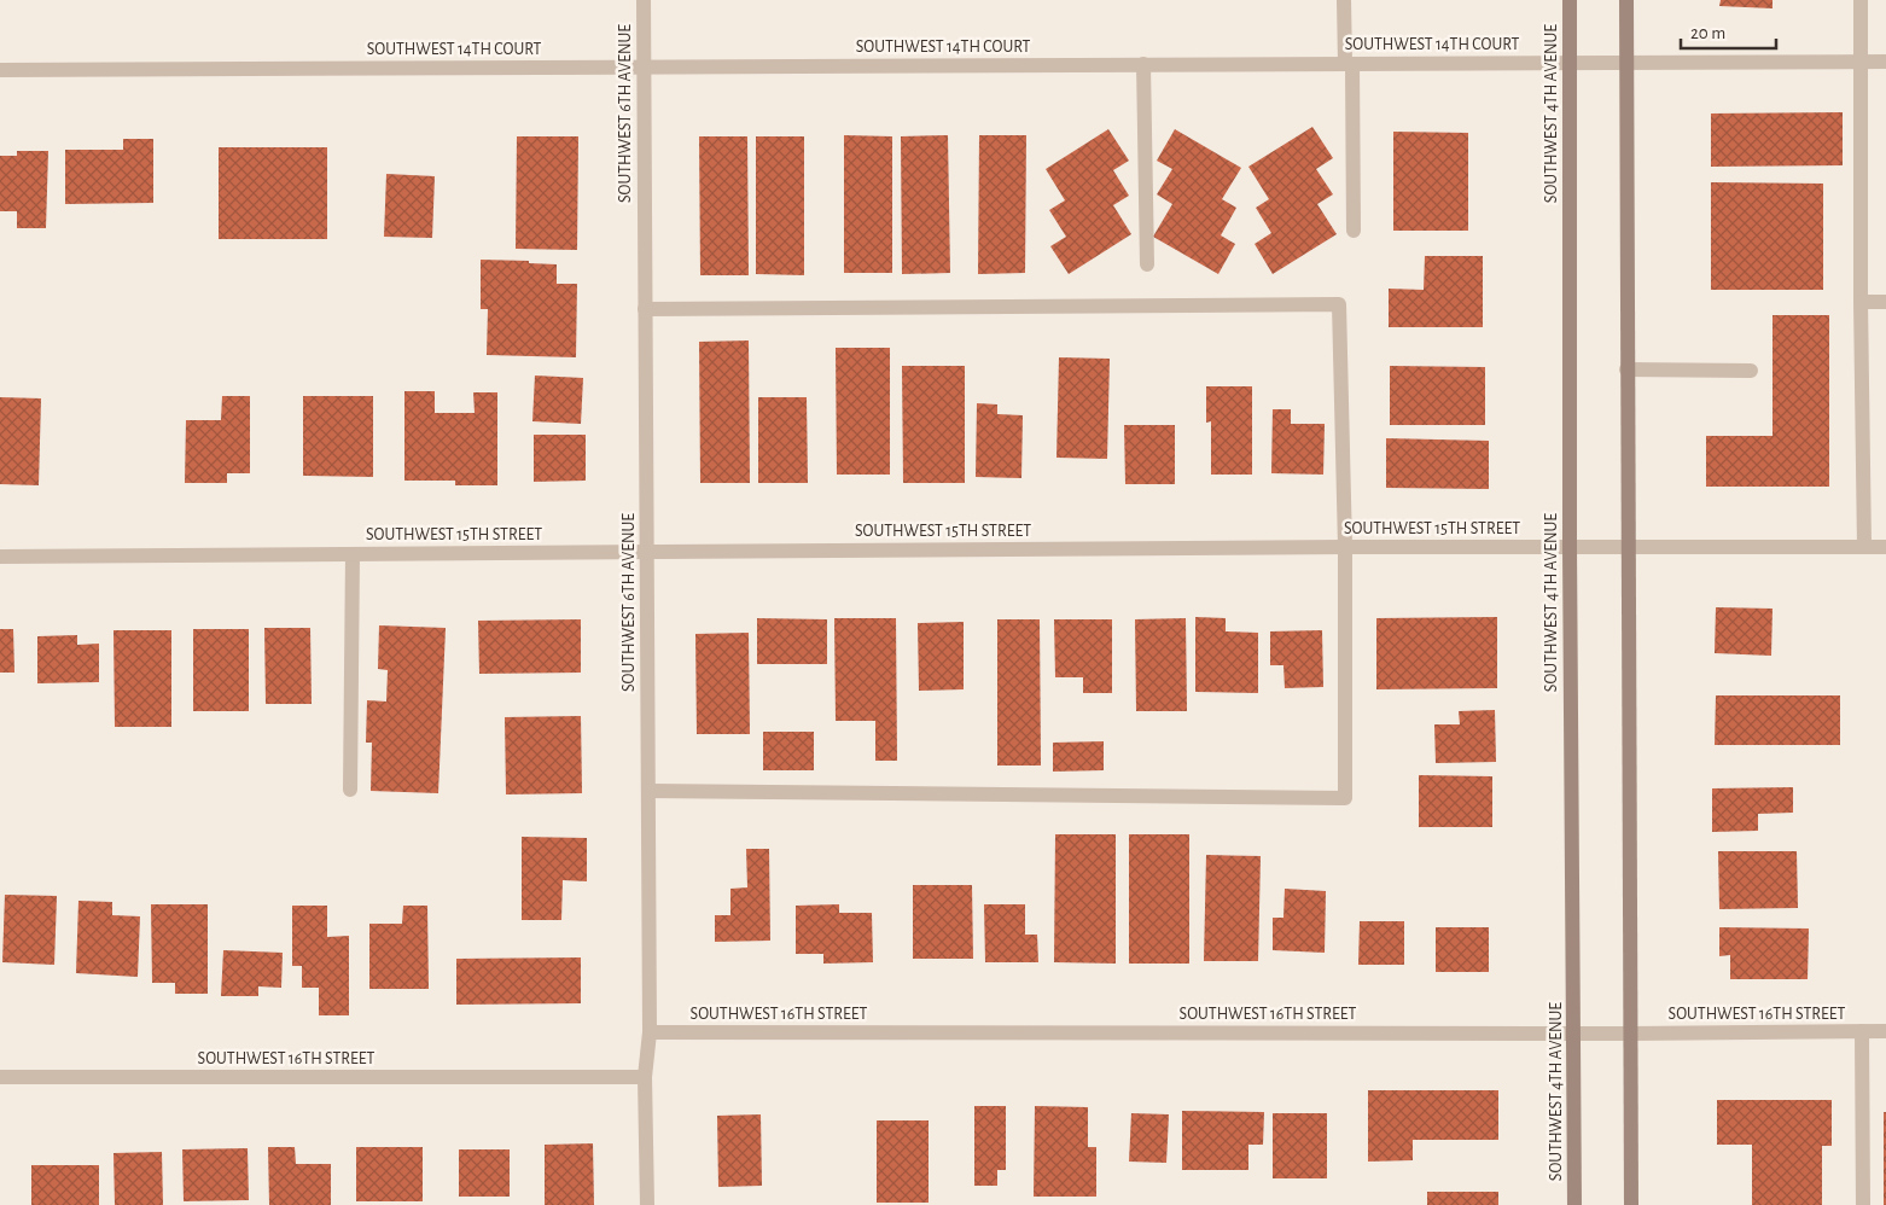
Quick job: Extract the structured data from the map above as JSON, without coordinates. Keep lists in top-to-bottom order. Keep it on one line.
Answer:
{"streets":{"main road":["SOUTHWEST 4TH AVENUE"],"street":["SOUTHWEST 14TH COURT","SOUTHWEST 6TH AVENUE","SOUTHWEST 15TH STREET","SOUTHWEST 16TH STREET"]},"crossings":[["SOUTHWEST 14TH COURT","SOUTHWEST 6TH AVENUE"],["SOUTHWEST 14TH COURT","SOUTHWEST 4TH AVENUE"],["SOUTHWEST 6TH AVENUE","SOUTHWEST 15TH STREET"],["SOUTHWEST 6TH AVENUE","SOUTHWEST 16TH STREET"],["SOUTHWEST 4TH AVENUE","SOUTHWEST 15TH STREET"],["SOUTHWEST 4TH AVENUE","SOUTHWEST 16TH STREET"]],"scale_bar":"20 m"}
